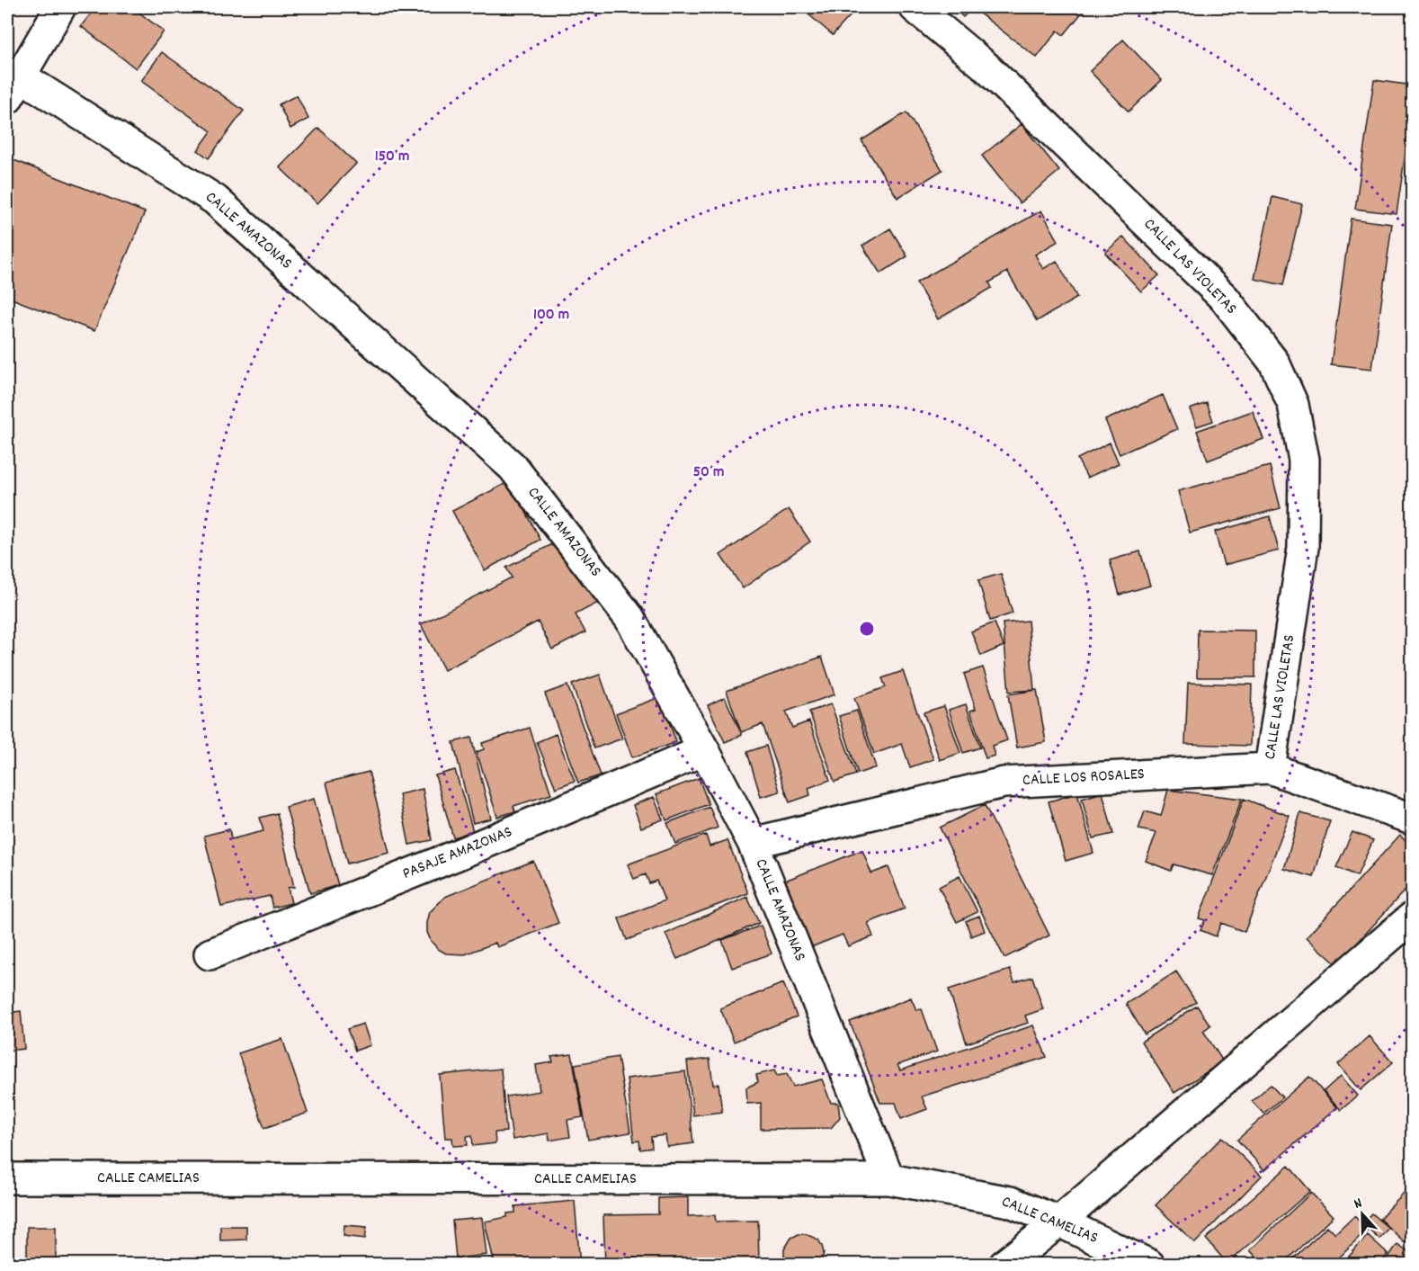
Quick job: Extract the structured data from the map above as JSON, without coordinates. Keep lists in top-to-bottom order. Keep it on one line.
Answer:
{"streets":{"street":["CALLE AMAZONAS","CALLE LAS VIOLETAS","CALLE LOS ROSALES","PASAJE AMAZONAS","CALLE CAMELIAS"]},"crossings":[["CALLE AMAZONAS","CALLE LOS ROSALES"],["CALLE AMAZONAS","PASAJE AMAZONAS"],["CALLE AMAZONAS","CALLE CAMELIAS"],["CALLE LAS VIOLETAS","CALLE LOS ROSALES"]],"north":"top","rings":["150 m","100 m","50 m"]}
